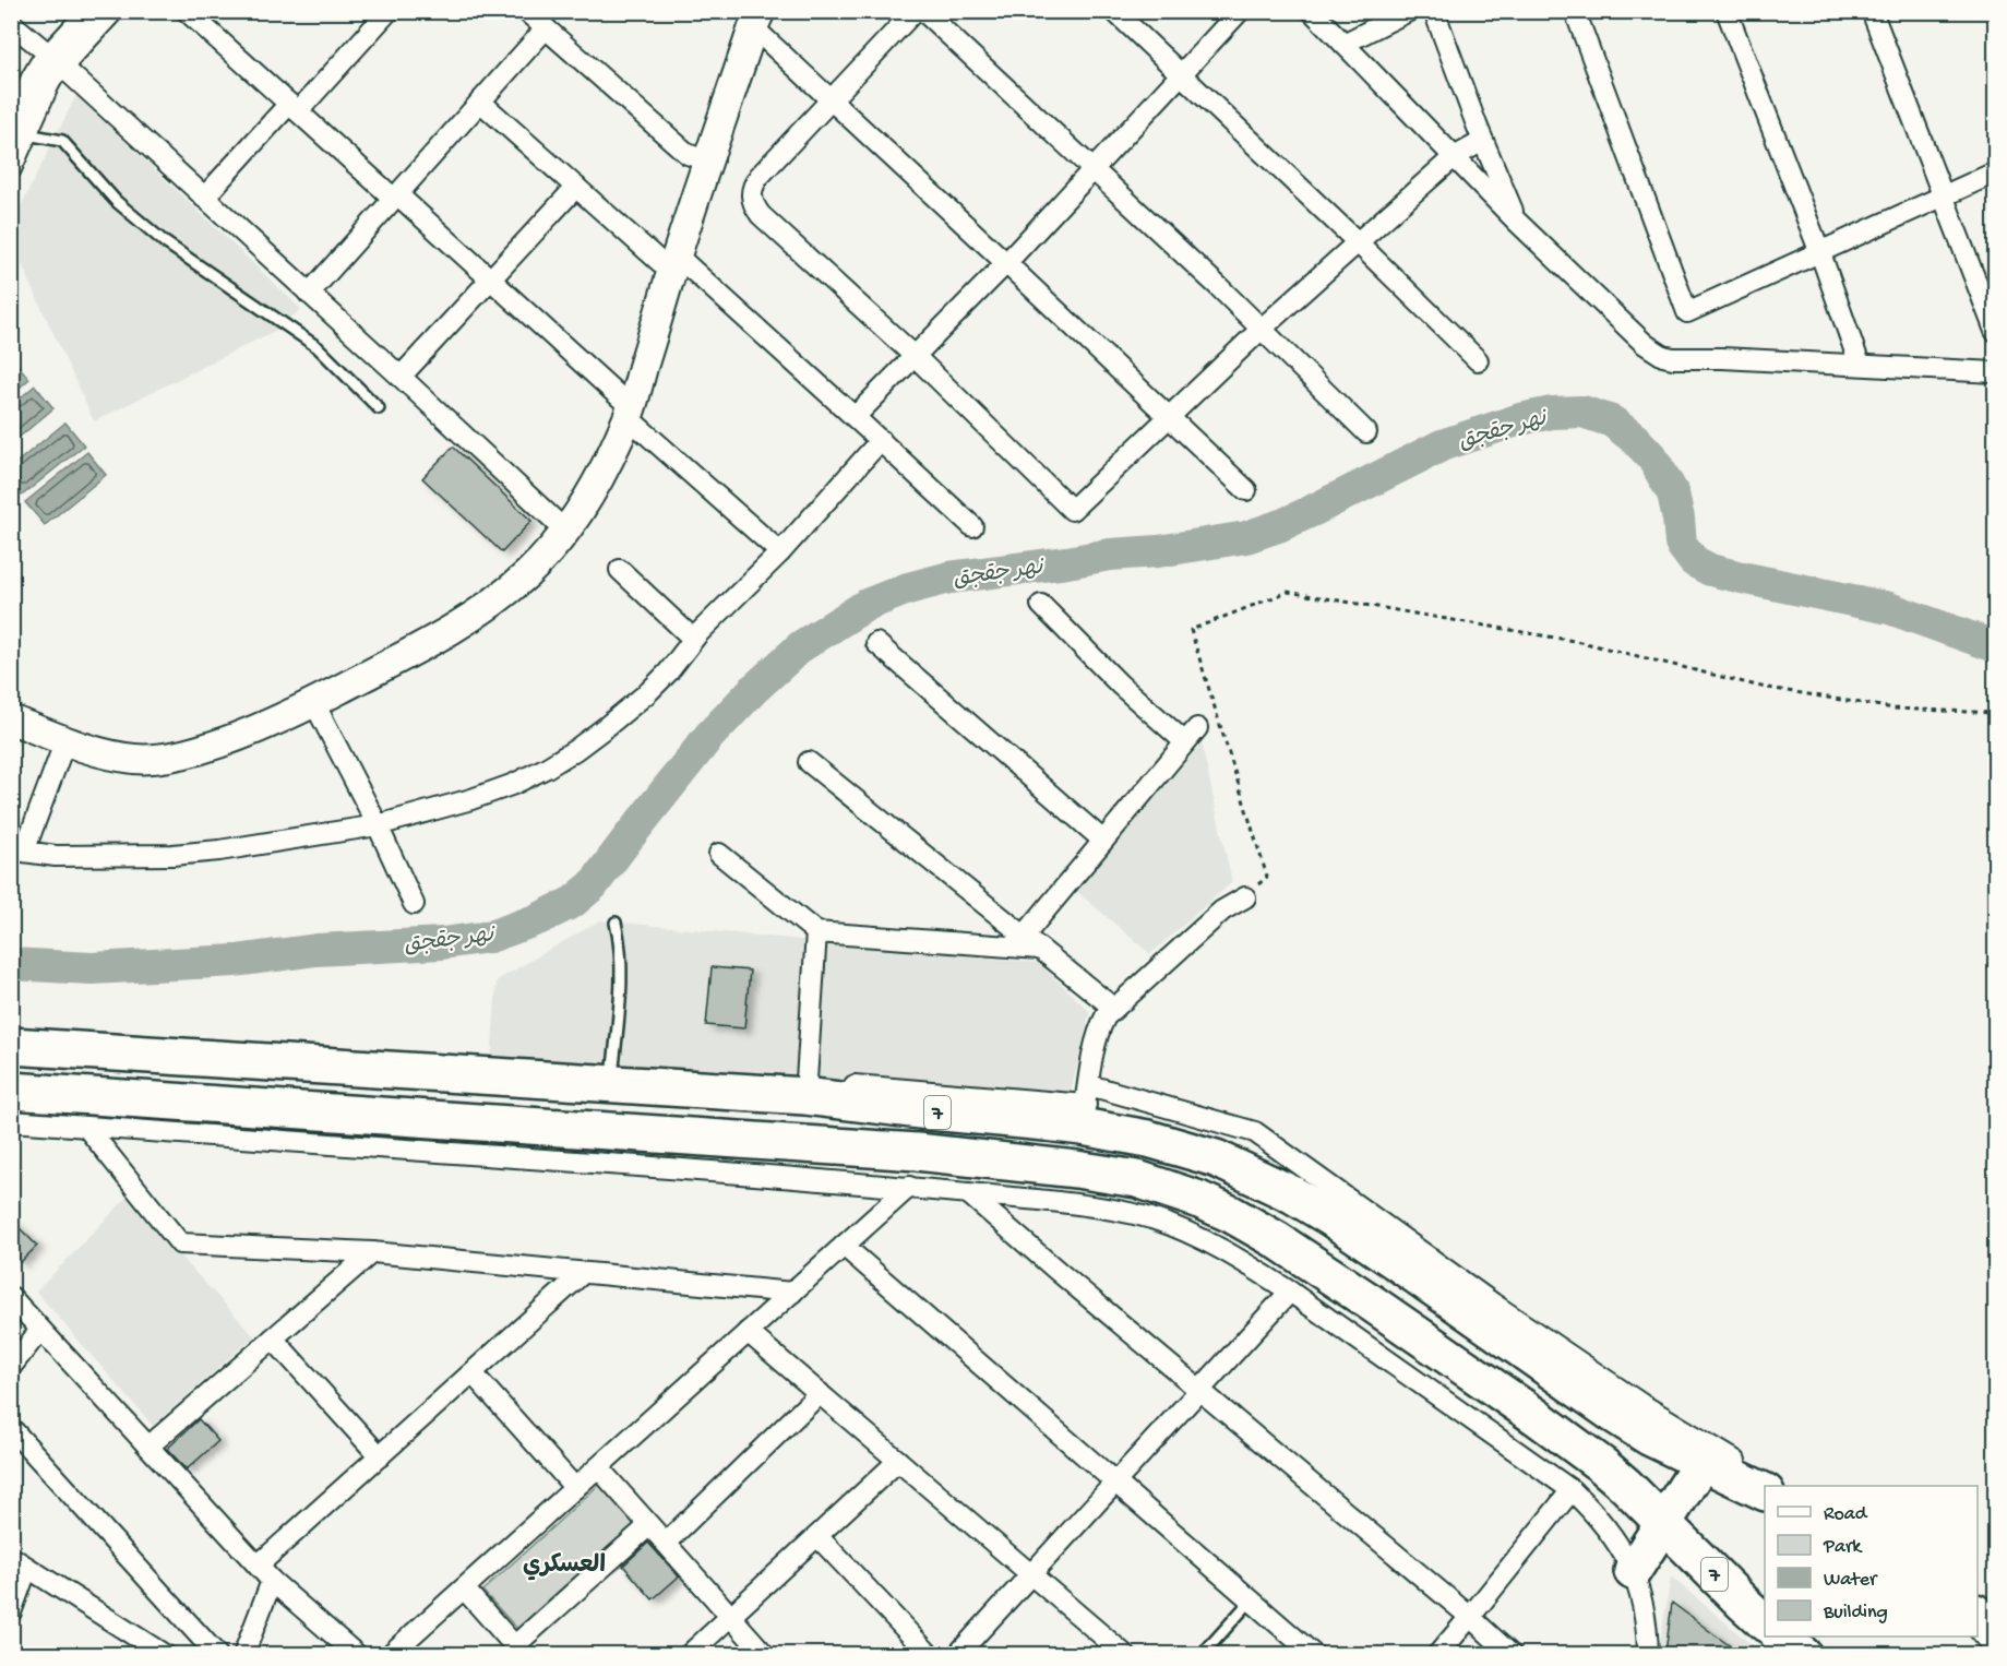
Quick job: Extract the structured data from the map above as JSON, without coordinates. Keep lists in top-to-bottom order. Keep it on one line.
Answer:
{"streets":{"highway":["7"]},"districts":["العسكري"],"water":["نهر جقجق"],"legend":["Road","Park","Water","Building"]}
